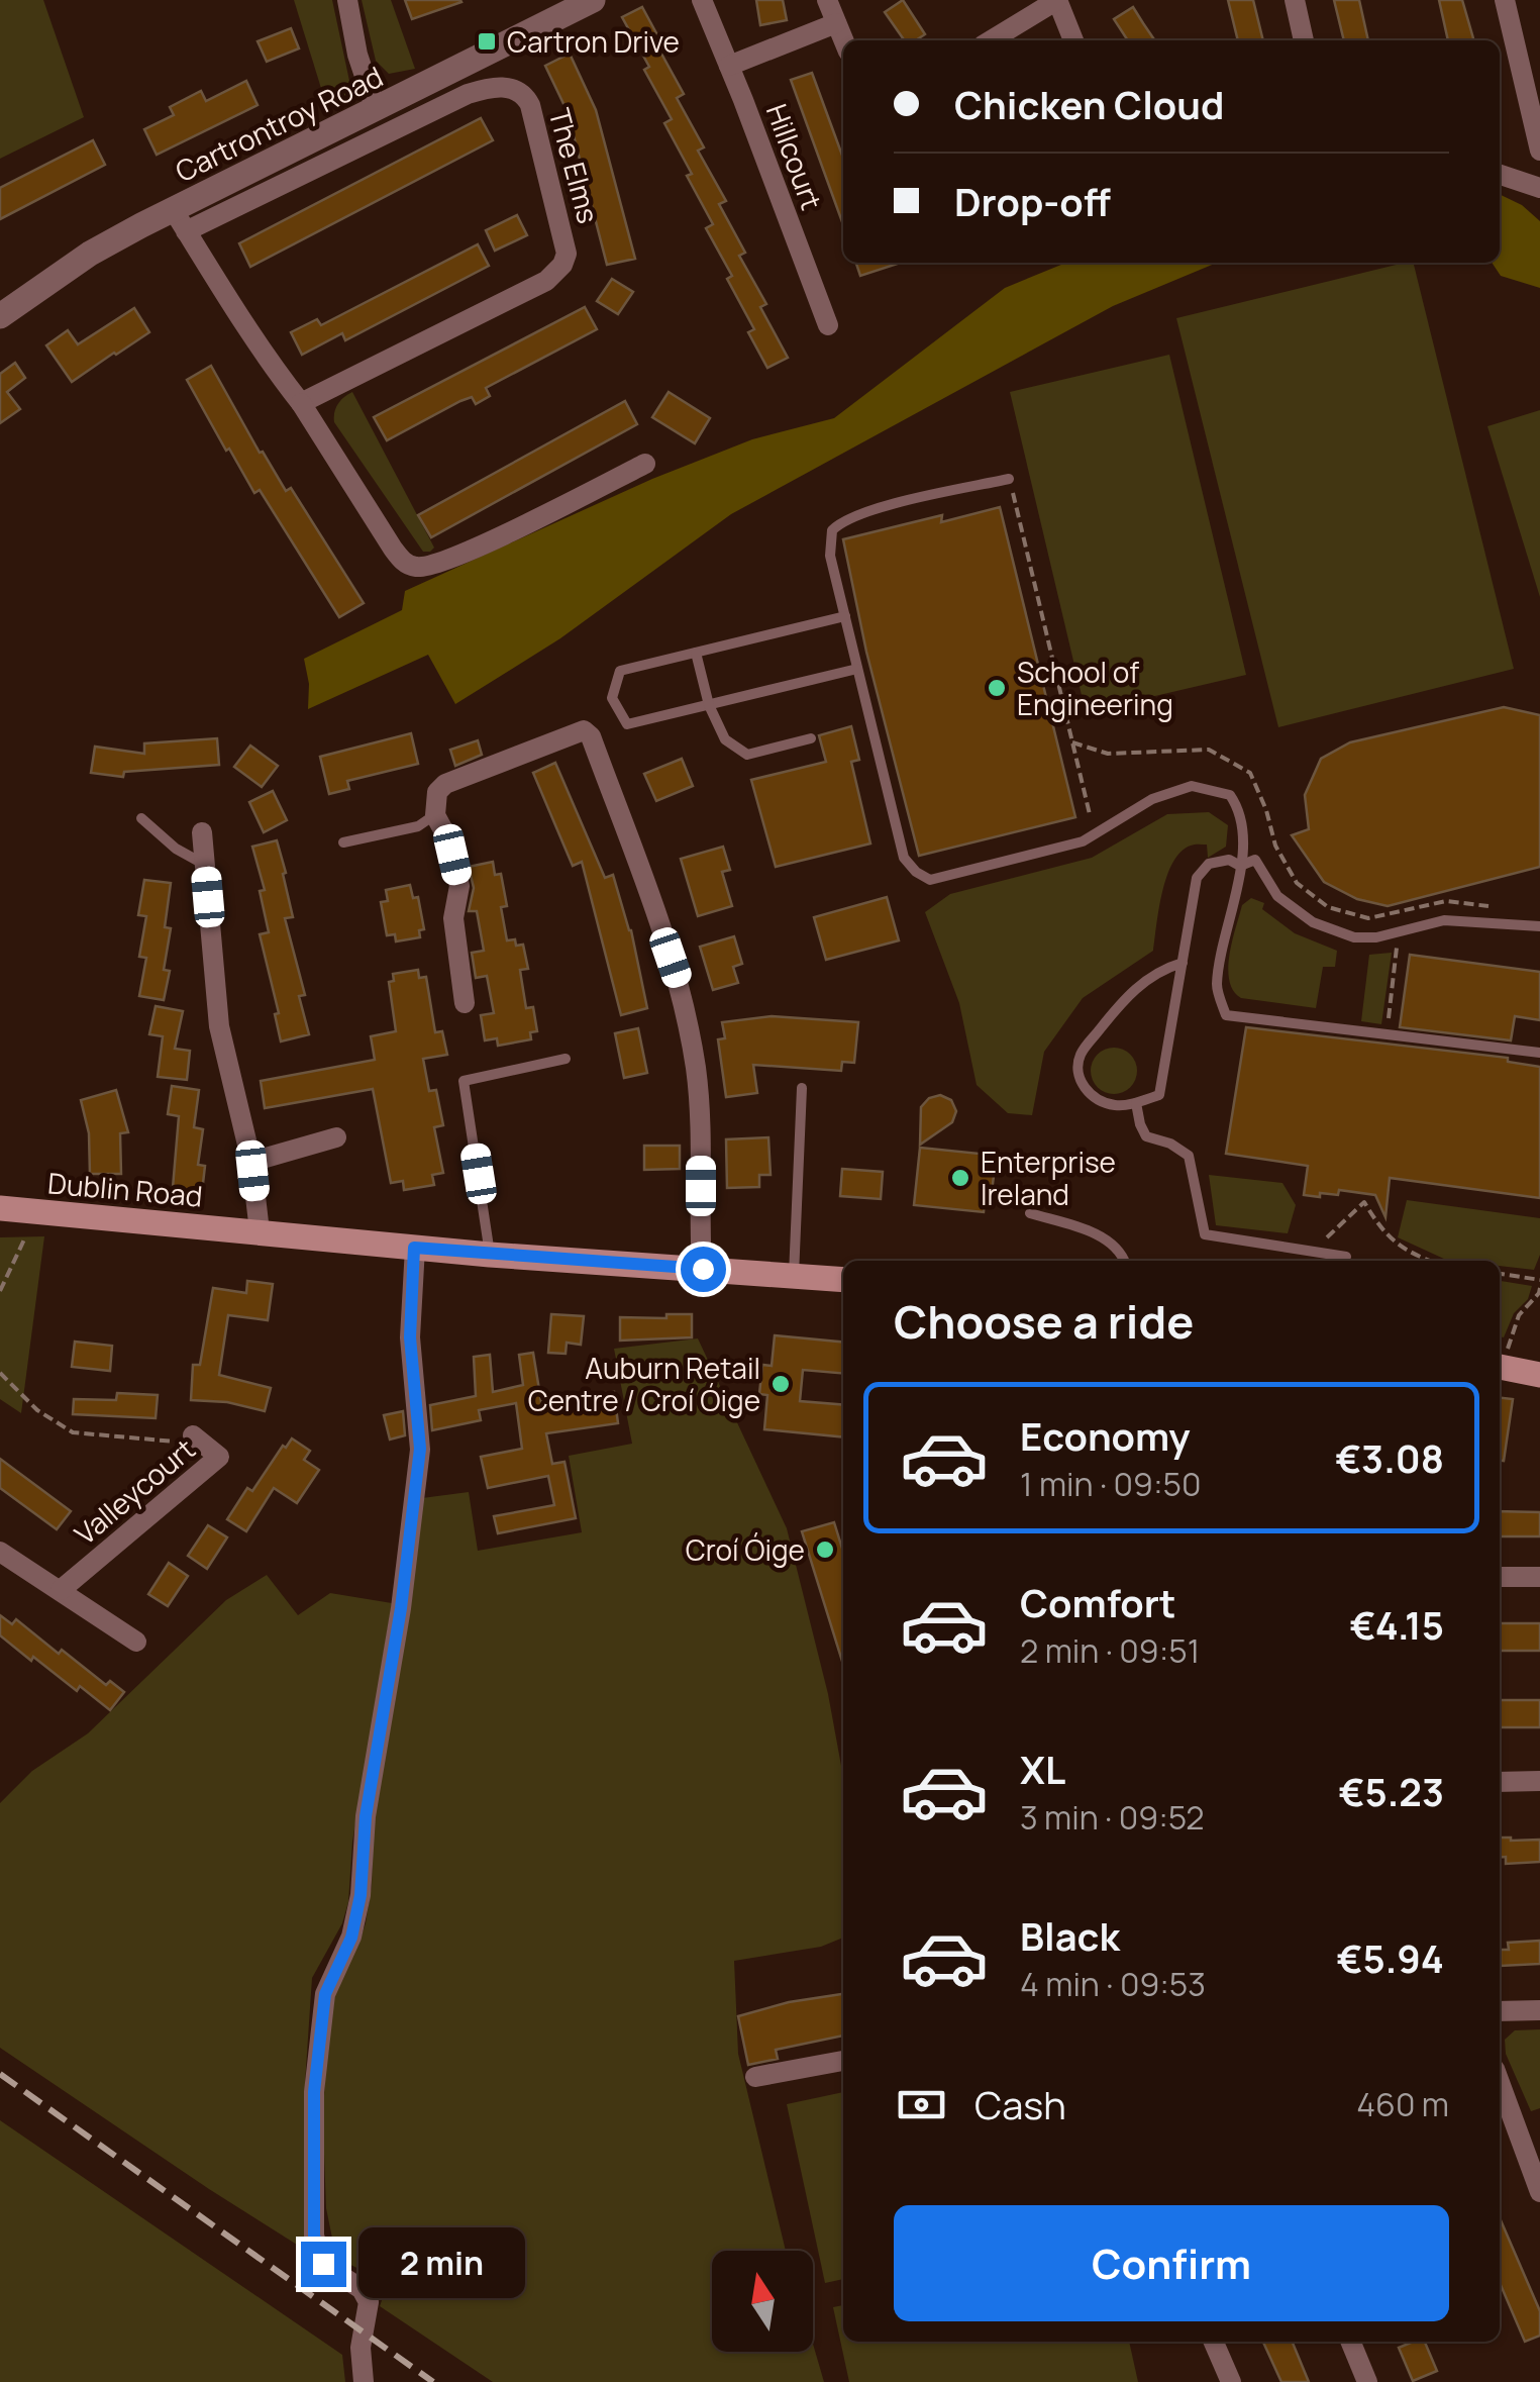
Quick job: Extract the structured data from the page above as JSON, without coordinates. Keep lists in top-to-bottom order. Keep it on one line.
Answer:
{"streets":{"main road":["Dublin Road"],"street":["Cartrontroy Road","Hillcourt","The Elms","Valleycourt"]},"crossings":[["Cartrontroy Road","The Elms"]],"places":{"transit":["Cartron Drive"],"other":["School of Engineering","Enterprise Ireland","Auburn Retail Centre / Croí Óige","Croí Óige"]},"north":"top","page":{"banner":["Chicken Cloud","Drop-off"],"heading":"Choose a ride","list":[{"name":"Economy","note":"1 min · 09:50","value":"€3.08"},{"name":"Comfort","note":"2 min · 09:51","value":"€4.15"},{"name":"XL","note":"3 min · 09:52","value":"€5.23"},{"name":"Black","note":"4 min · 09:53","value":"€5.94"}],"pay":["Cash","460 m"],"buttons":"Confirm","bubble":"2 min"}}
